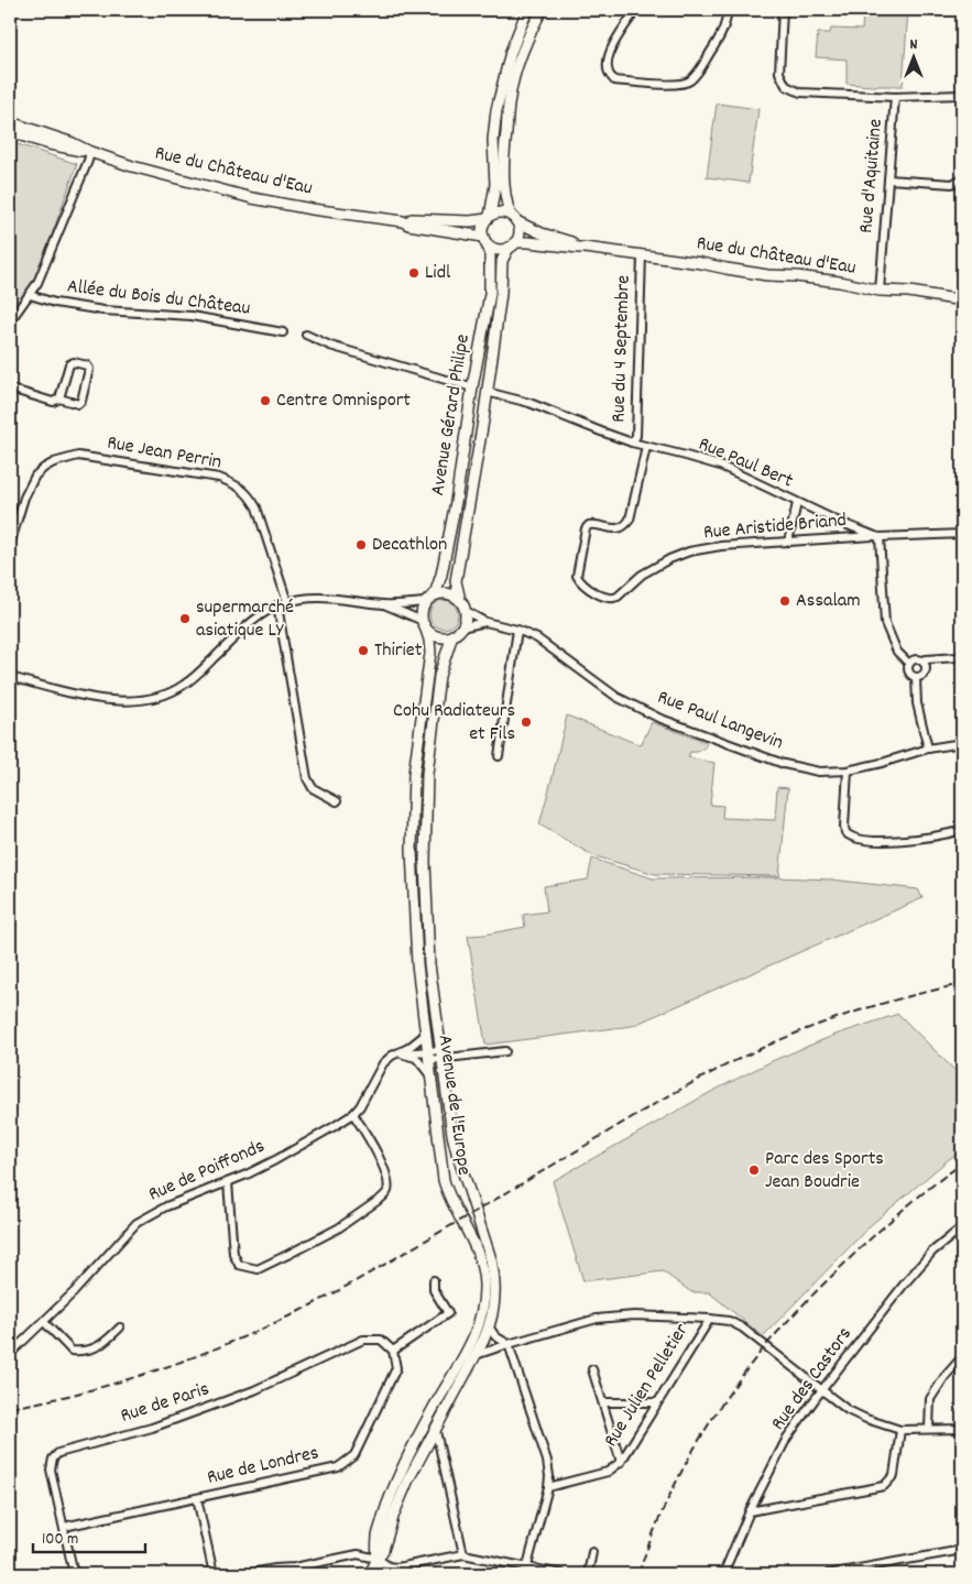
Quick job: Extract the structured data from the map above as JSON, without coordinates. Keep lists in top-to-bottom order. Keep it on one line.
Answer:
{"streets":{"main road":["Rue du Château d'Eau","Avenue Gérard Philipe","Avenue de l'Europe"],"street":["Rue d'Aquitaine","Allée du Bois du Château","Rue du 4 Septembre","Rue Jean Perrin","Rue Paul Bert","Rue Aristide Briand","Rue Paul Langevin","Rue de Poiffonds","Rue des Castors","Rue Julien Pelletier","Rue de Paris","Rue de Londres"]},"crossings":[["Rue du Château d'Eau","Rue d'Aquitaine"],["Rue du Château d'Eau","Rue du 4 Septembre"],["Rue du Château d'Eau","Avenue Gérard Philipe"],["Rue du 4 Septembre","Rue Paul Bert"],["Avenue Gérard Philipe","Rue Paul Bert"],["Avenue Gérard Philipe","Rue Paul Langevin"],["Avenue Gérard Philipe","Avenue de l'Europe"],["Rue Paul Bert","Rue Aristide Briand"],["Rue Paul Langevin","Avenue de l'Europe"],["Avenue de l'Europe","Rue de Poiffonds"],["Rue de Paris","Rue de Londres"]],"places":["Lidl","Centre Omnisport","Decathlon","Assalam","supermarché asiatique LY","Thiriet","Cohu Radiateurs et Fils","Parc des Sports Jean Boudrie"],"scale_bar":"100 m","north":"top"}
